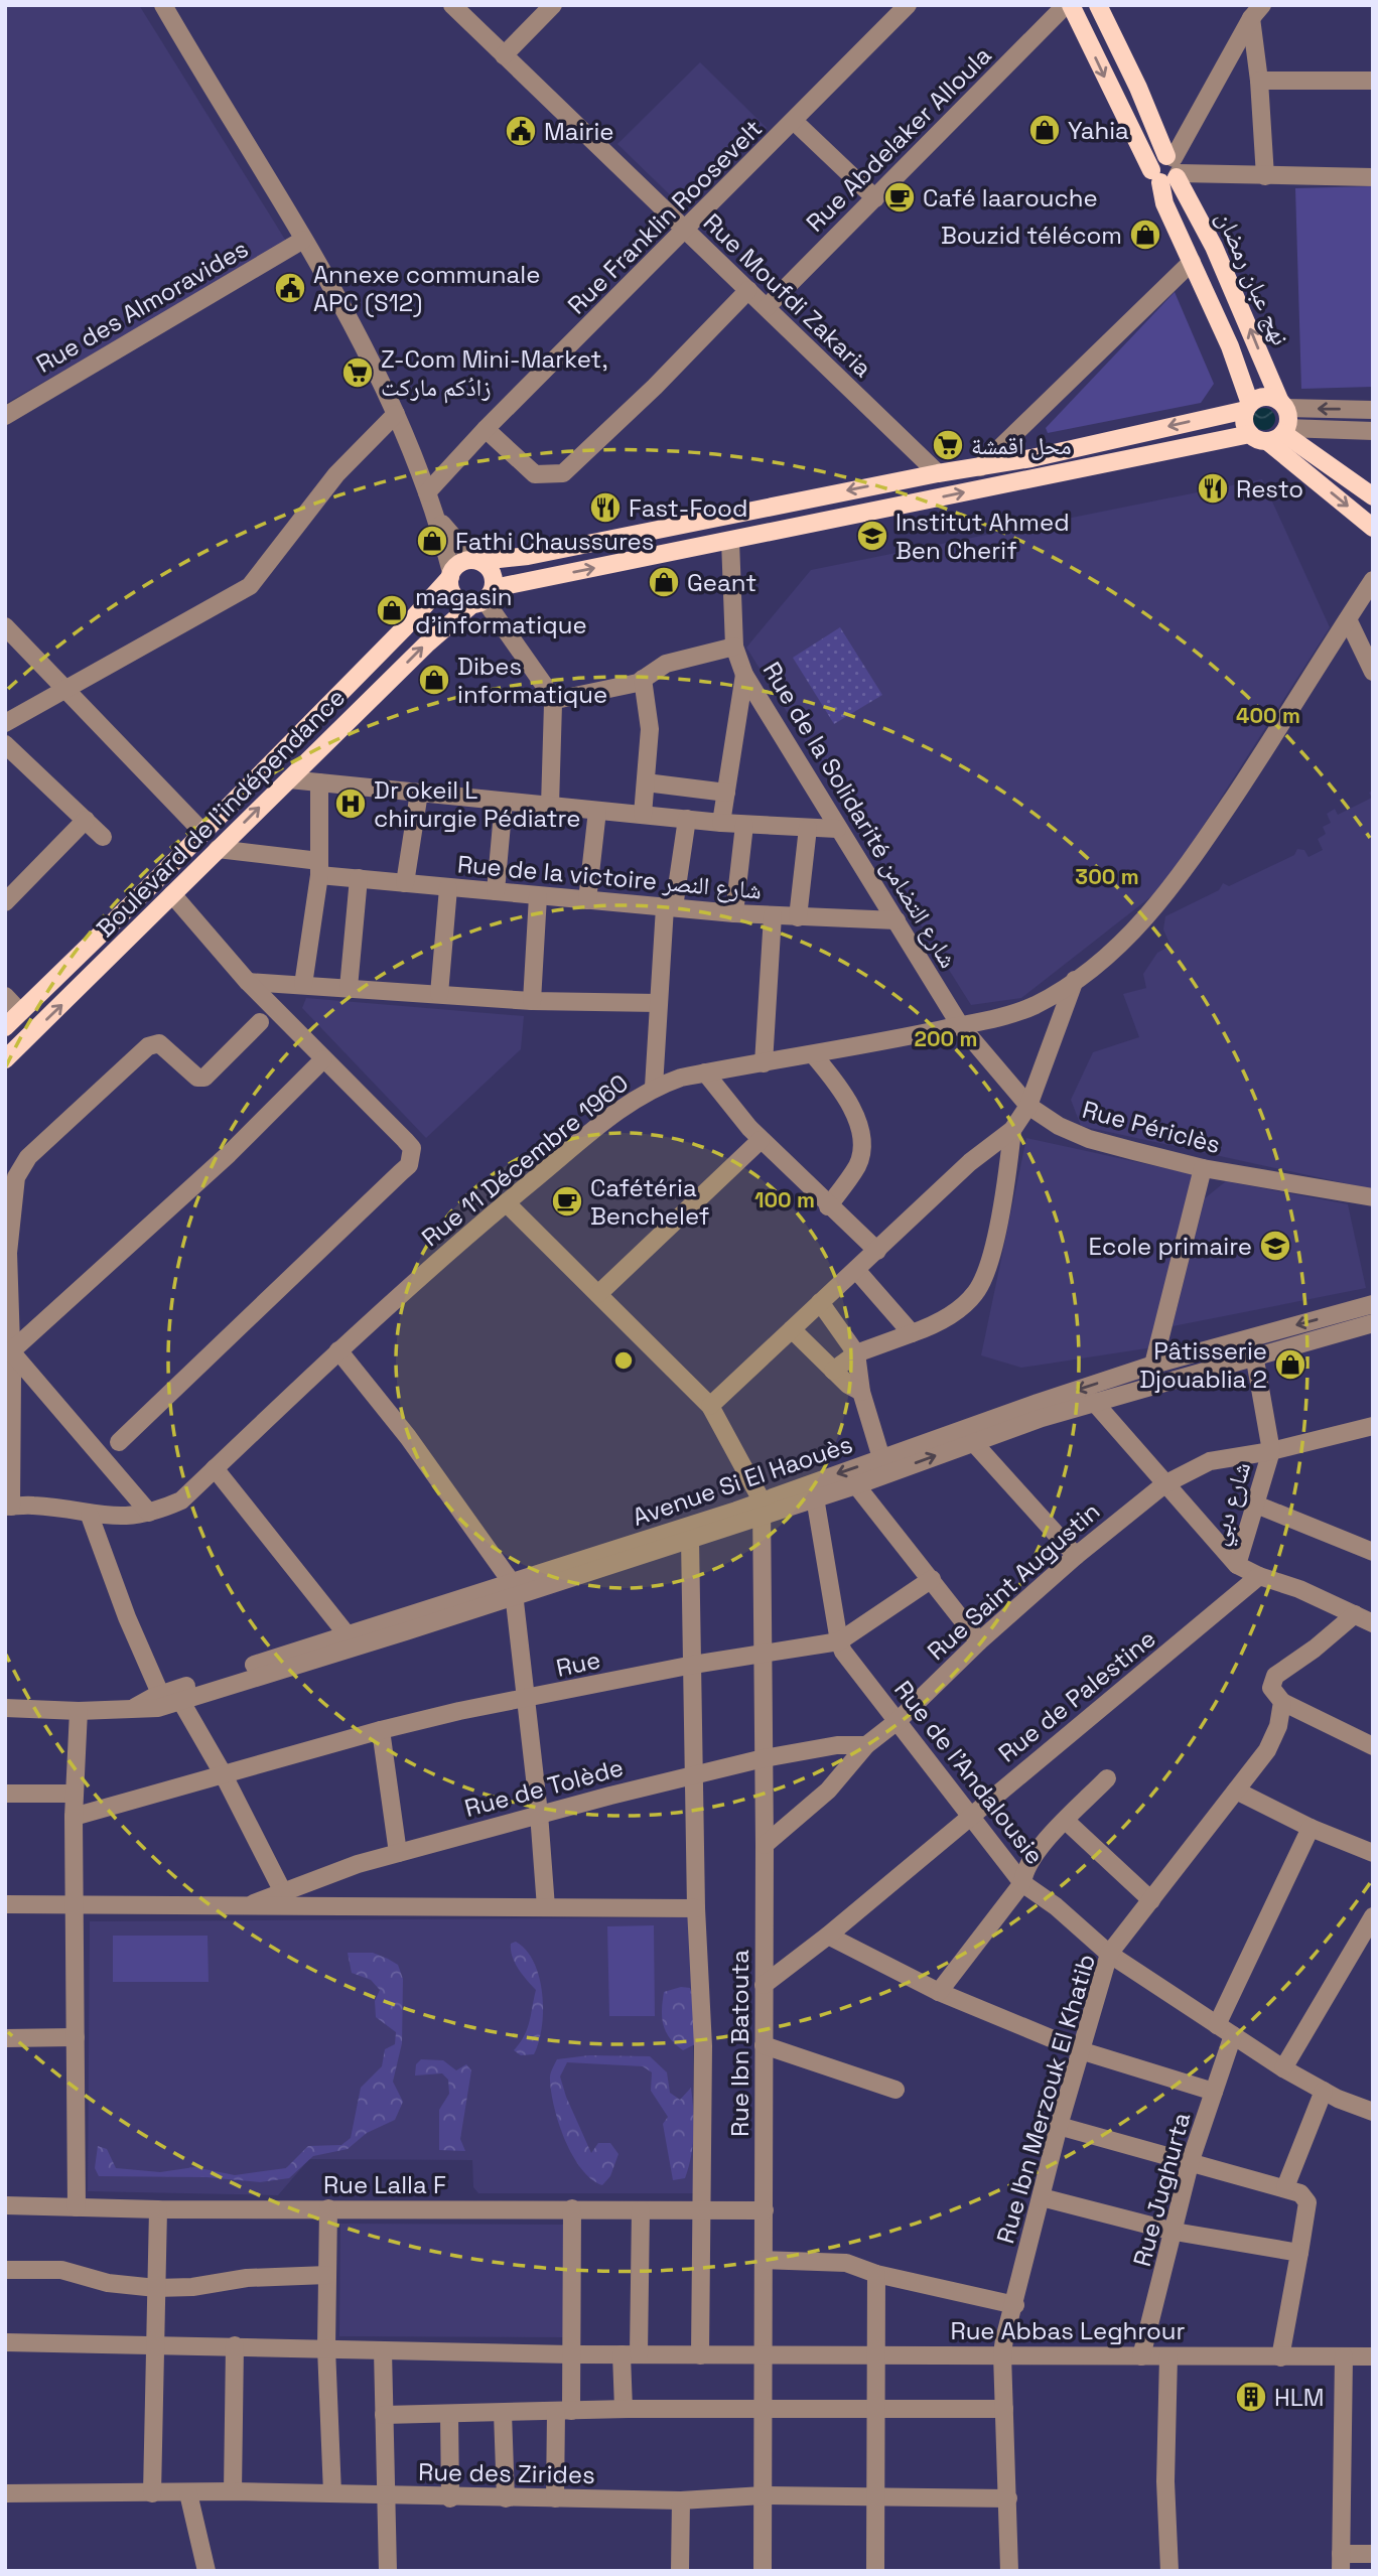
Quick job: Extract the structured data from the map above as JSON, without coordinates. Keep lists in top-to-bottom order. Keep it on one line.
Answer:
{"streets":{"main road":["نهج عبان رمضان","Boulevard de l'indépendance"],"street":["Rue Abdelaker Alloula","Rue Franklin Roosevelt","Rue Moufdi Zakaria","Rue des Almoravides","Rue de la Solidarité شارع التضامن","Rue de la victoire شارع النصر","Rue Périclès","Rue 11 Décembre 1960","Avenue Si El Haouès","شارع دبي","Rue Saint Augustin","Rue","Rue de Palestine","Rue de l'Andalousie","Rue de Tolède","Rue Ibn Batouta","Rue Ibn Merzouk El Khatib","Rue Lalla F","Rue Jughurta","Rue Abbas Leghrour","Rue des Zirides"]},"crossings":[["Rue Abdelaker Alloula","نهج عبان رمضان"],["Rue Abdelaker Alloula","Rue Moufdi Zakaria"],["Rue Franklin Roosevelt","Rue Moufdi Zakaria"],["نهج عبان رمضان","Boulevard de l'indépendance"],["Boulevard de l'indépendance","Rue de la Solidarité شارع التضامن"],["Boulevard de l'indépendance","Rue de la victoire شارع النصر"],["Rue de la Solidarité شارع التضامن","Rue de la victoire شارع النصر"],["Rue de la Solidarité شارع التضامن","Rue Périclès"],["Rue de la Solidarité شارع التضامن","Rue 11 Décembre 1960"],["Rue Périclès","Rue 11 Décembre 1960"],["Avenue Si El Haouès","Rue de l'Andalousie"],["Avenue Si El Haouès","Rue Ibn Batouta"],["شارع دبي","Rue Saint Augustin"],["شارع دبي","Rue de Palestine"],["Rue Saint Augustin","Rue de l'Andalousie"],["Rue Saint Augustin","Rue de Tolède"],["Rue Saint Augustin","Rue Ibn Batouta"],["Rue","Rue de l'Andalousie"],["Rue","Rue Ibn Batouta"],["Rue de Palestine","Rue de l'Andalousie"],["Rue de Palestine","Rue Ibn Batouta"],["Rue de l'Andalousie","Rue Ibn Merzouk El Khatib"],["Rue de l'Andalousie","Rue Jughurta"],["Rue de Tolède","Rue Ibn Batouta"],["Rue Ibn Batouta","Rue Lalla F"],["Rue Ibn Batouta","Rue Abbas Leghrour"],["Rue Ibn Batouta","Rue des Zirides"],["Rue Ibn Merzouk El Khatib","Rue Abbas Leghrour"],["Rue Ibn Merzouk El Khatib","Rue des Zirides"],["Rue Jughurta","Rue Abbas Leghrour"]],"places":{"shop":["Yahia","Bouzid télécom","Fathi Chaussures","Geant","magasin d'informatique","Dibes informatique","Pâtisserie Djouablia 2"],"public building":["Mairie","Annexe communale APC (S12)"],"cafe":["Café laarouche","Cafétéria Benchelef"],"supermarket":["Z-Com Mini-Market, زادُكم ماركت","محل اقمشة"],"restaurant":["Resto","Fast-Food"],"school or university":["Institut Ahmed Ben Cherif","Ecole primaire"],"hospital":["Dr okeil L chirurgie Pédiatre"],"building":["HLM"]},"rings":["400 m","300 m","200 m","100 m"]}
